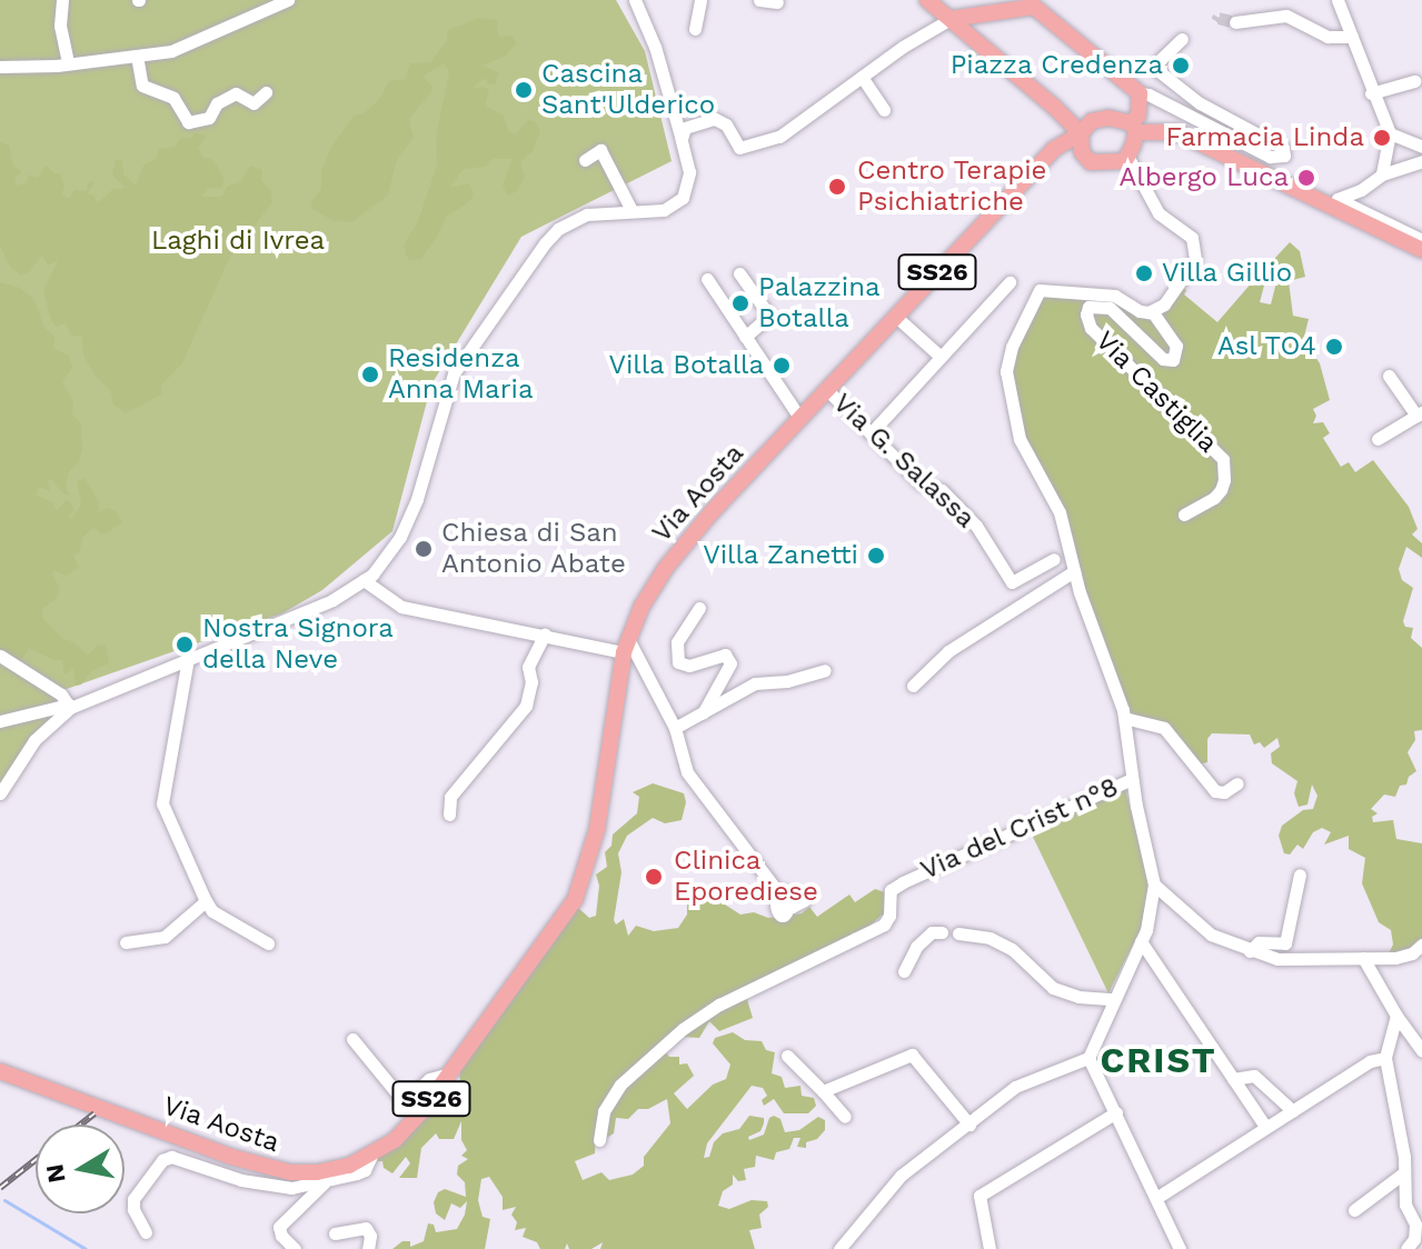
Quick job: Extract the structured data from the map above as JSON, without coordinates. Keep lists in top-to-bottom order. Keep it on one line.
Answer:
{"streets":{"main road":["SS26","Via Aosta"],"street":["Via Castiglia","Via G. Salassa","Via del Crist n°8"]},"crossings":[["Via Castiglia","Via Aosta"],["Via G. Salassa","Via Aosta"]],"districts":["CRIST"],"parks":["Laghi di Ivrea"],"places":["Piazza Credenza","Cascina Sant'Ulderico","Farmacia Linda","Albergo Luca","Centro Terapie Psichiatriche","Villa Gillio","Palazzina Botalla","Asl TO4","Villa Botalla","Residenza Anna Maria","Chiesa di San Antonio Abate","Villa Zanetti","Nostra Signora della Neve","Clinica Eporediese"],"north":"left"}
